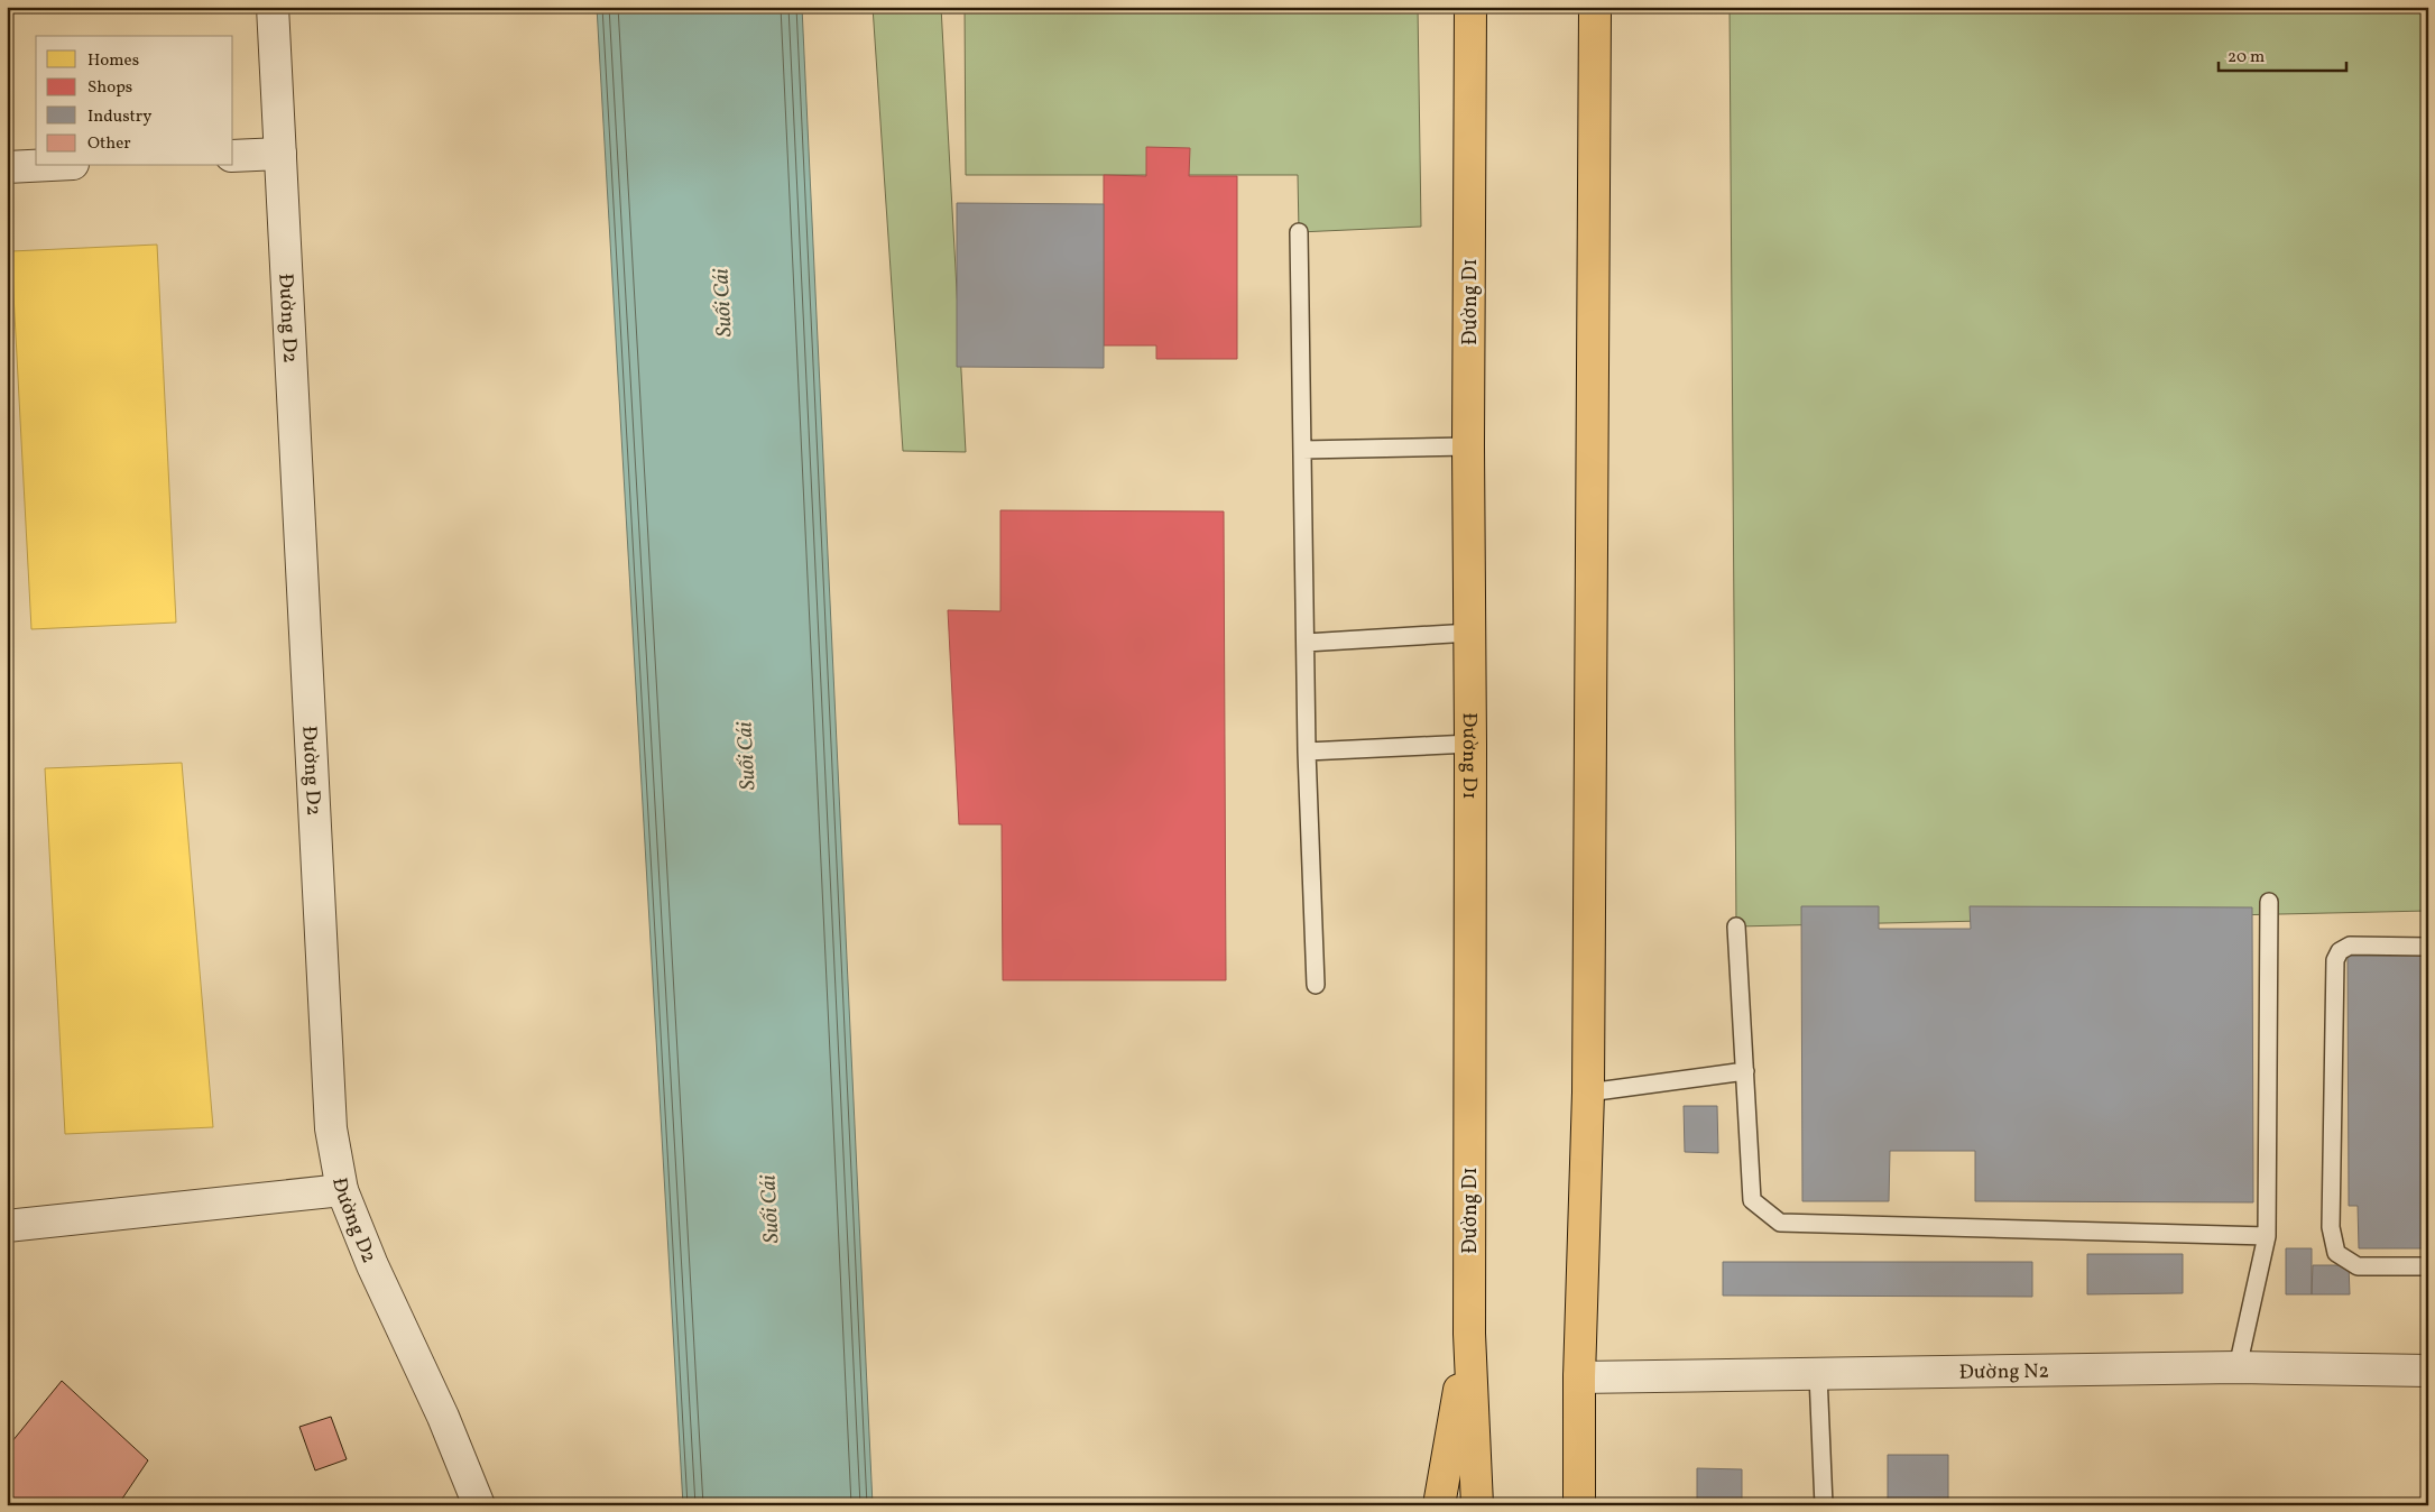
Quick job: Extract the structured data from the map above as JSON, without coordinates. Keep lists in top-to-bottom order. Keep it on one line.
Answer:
{"streets":{"main road":["Đường D1"],"street":["Đường D2","Đường N2"]},"water":["Suối Cái"],"legend":["Homes","Shops","Industry","Other"],"scale_bar":"20 m"}
